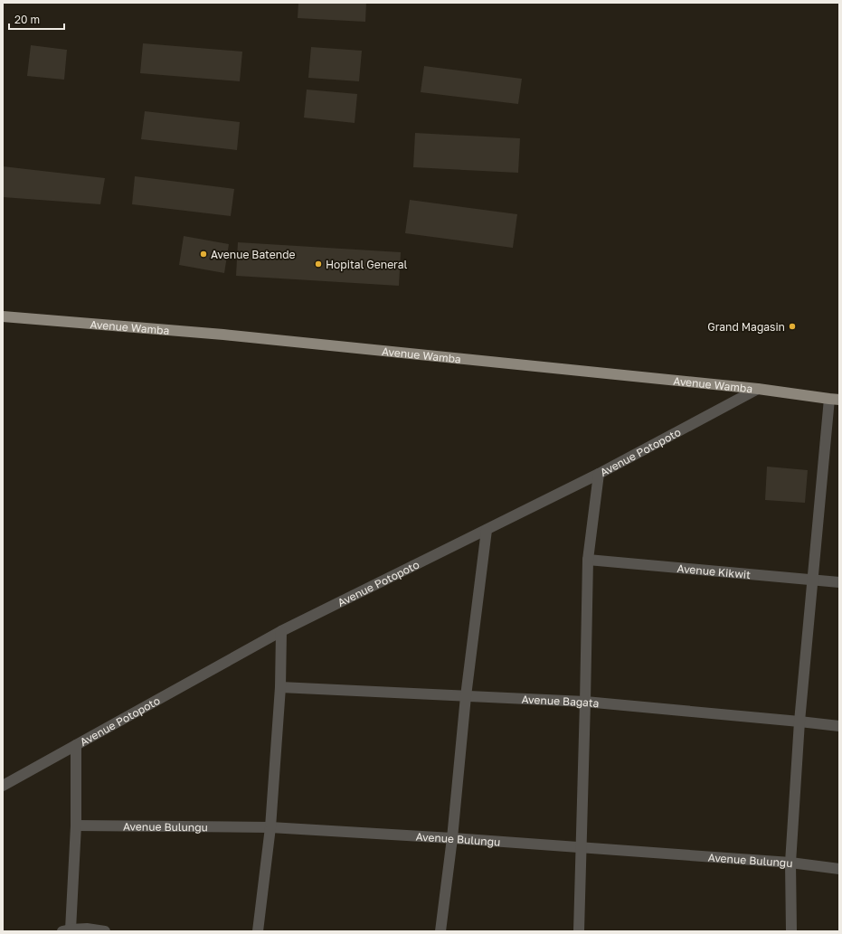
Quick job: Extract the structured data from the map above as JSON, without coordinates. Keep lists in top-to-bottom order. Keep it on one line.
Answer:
{"streets":{"main road":["Avenue Wamba"],"street":["Avenue Potopoto","Avenue Kikwit","Avenue Bagata","Avenue Bulungu"]},"crossings":[["Avenue Wamba","Avenue Potopoto"]],"places":["Avenue Batende","Hopital General","Grand Magasin"],"scale_bar":"20 m"}
